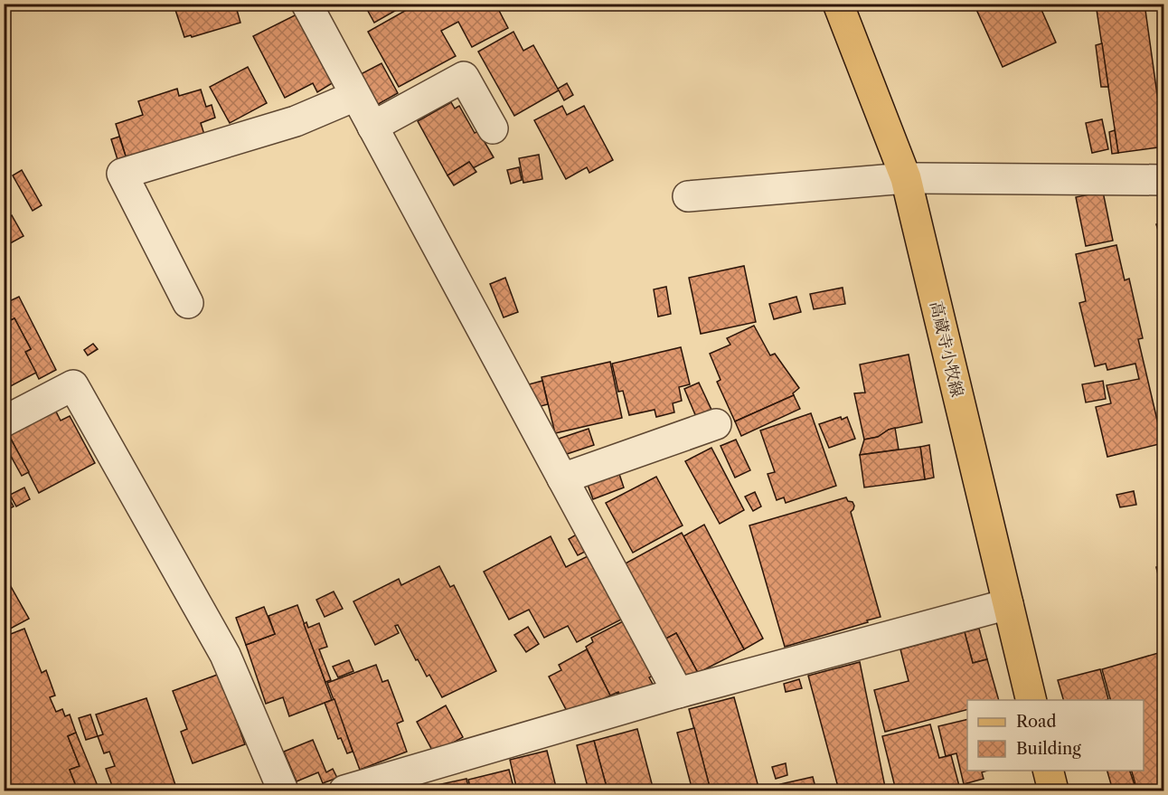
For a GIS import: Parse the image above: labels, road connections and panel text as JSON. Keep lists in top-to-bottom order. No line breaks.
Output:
{"streets":{"main road":["高蔵寺小牧線"]},"legend":["Road","Building"]}
